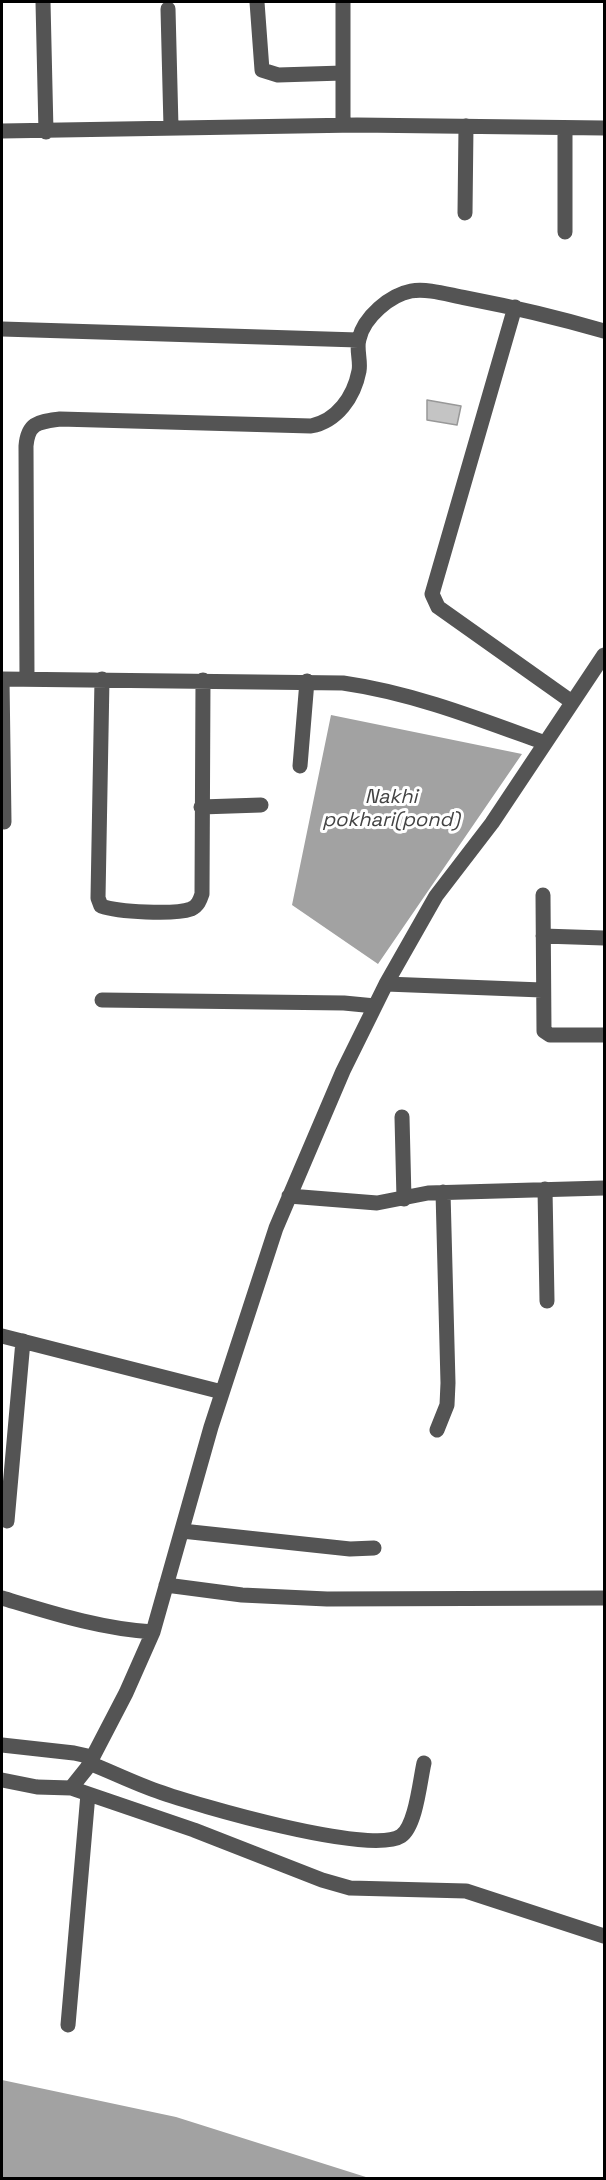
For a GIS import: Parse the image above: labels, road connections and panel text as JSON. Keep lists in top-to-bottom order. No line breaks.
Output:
{"water":["Nakhi pokhari(pond)"]}
